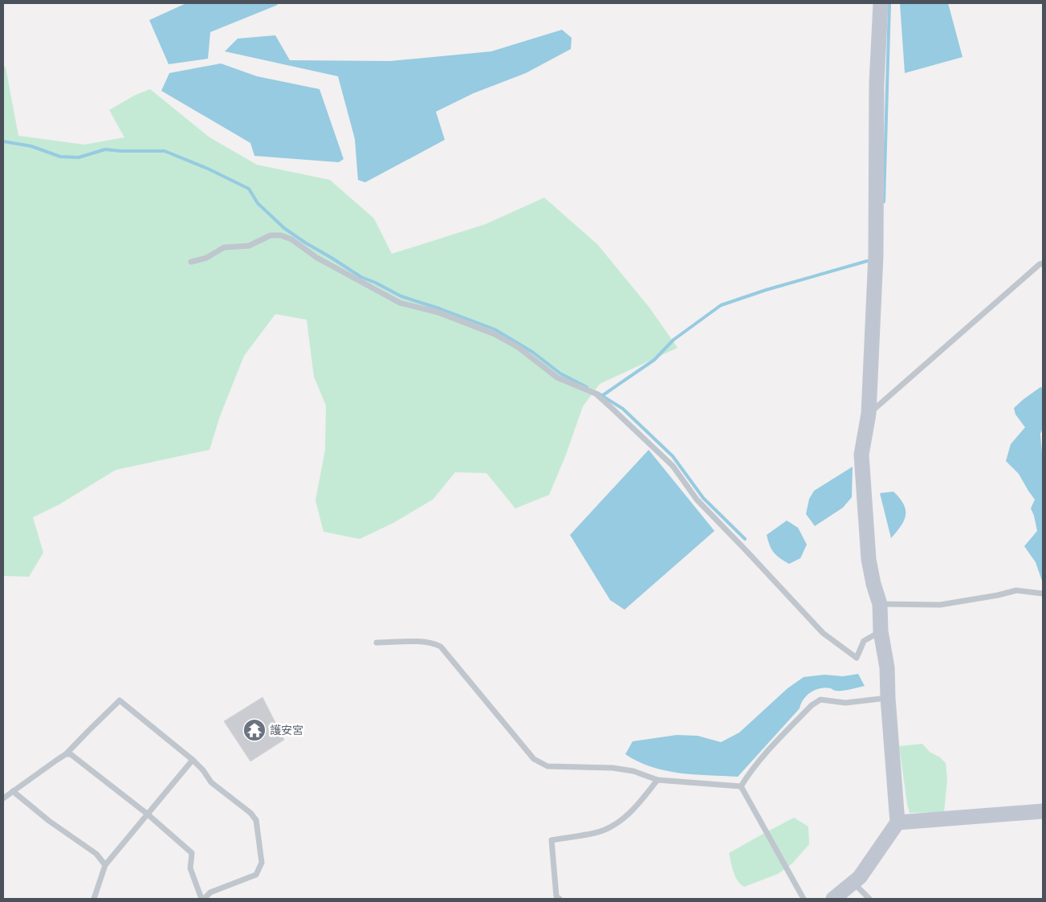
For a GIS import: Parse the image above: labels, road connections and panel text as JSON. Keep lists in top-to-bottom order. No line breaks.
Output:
{"places":{"temple":["護安宮"]}}
